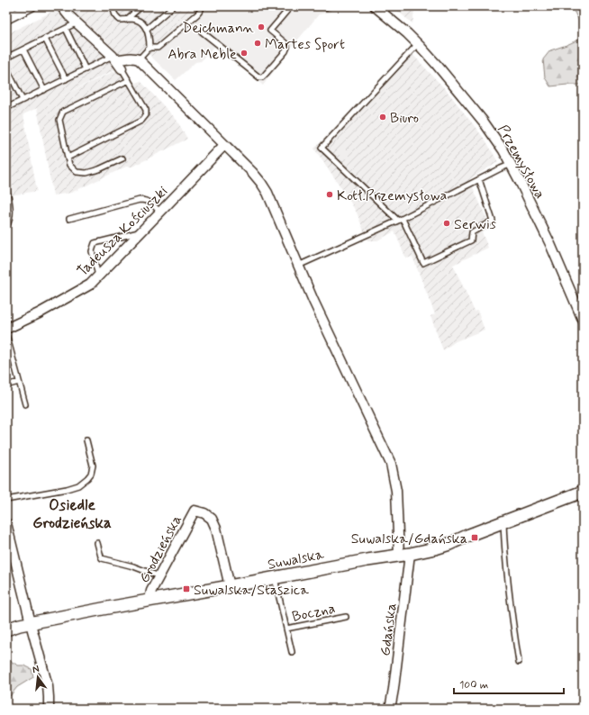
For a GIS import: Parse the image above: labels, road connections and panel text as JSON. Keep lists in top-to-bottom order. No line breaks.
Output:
{"streets":{"street":["Przemysłowa","Tadeusza Kościuszki","Grodzieńska","Suwalska","Gdańska"],"lane":["Boczna"]},"crossings":[["Tadeusza Kościuszki","Gdańska"],["Grodzieńska","Suwalska"],["Suwalska","Boczna"],["Suwalska","Gdańska"]],"districts":["Osiedle Grodzieńska"],"places":{"other":["Deichmann","Martes Sport","Abra Meble","Biuro","Kotł.Przemysłowa","Serwis"],"transit":["Suwalska/Gdańska","Suwalska/Staszica"]},"scale_bar":"100 m","north":"top"}
